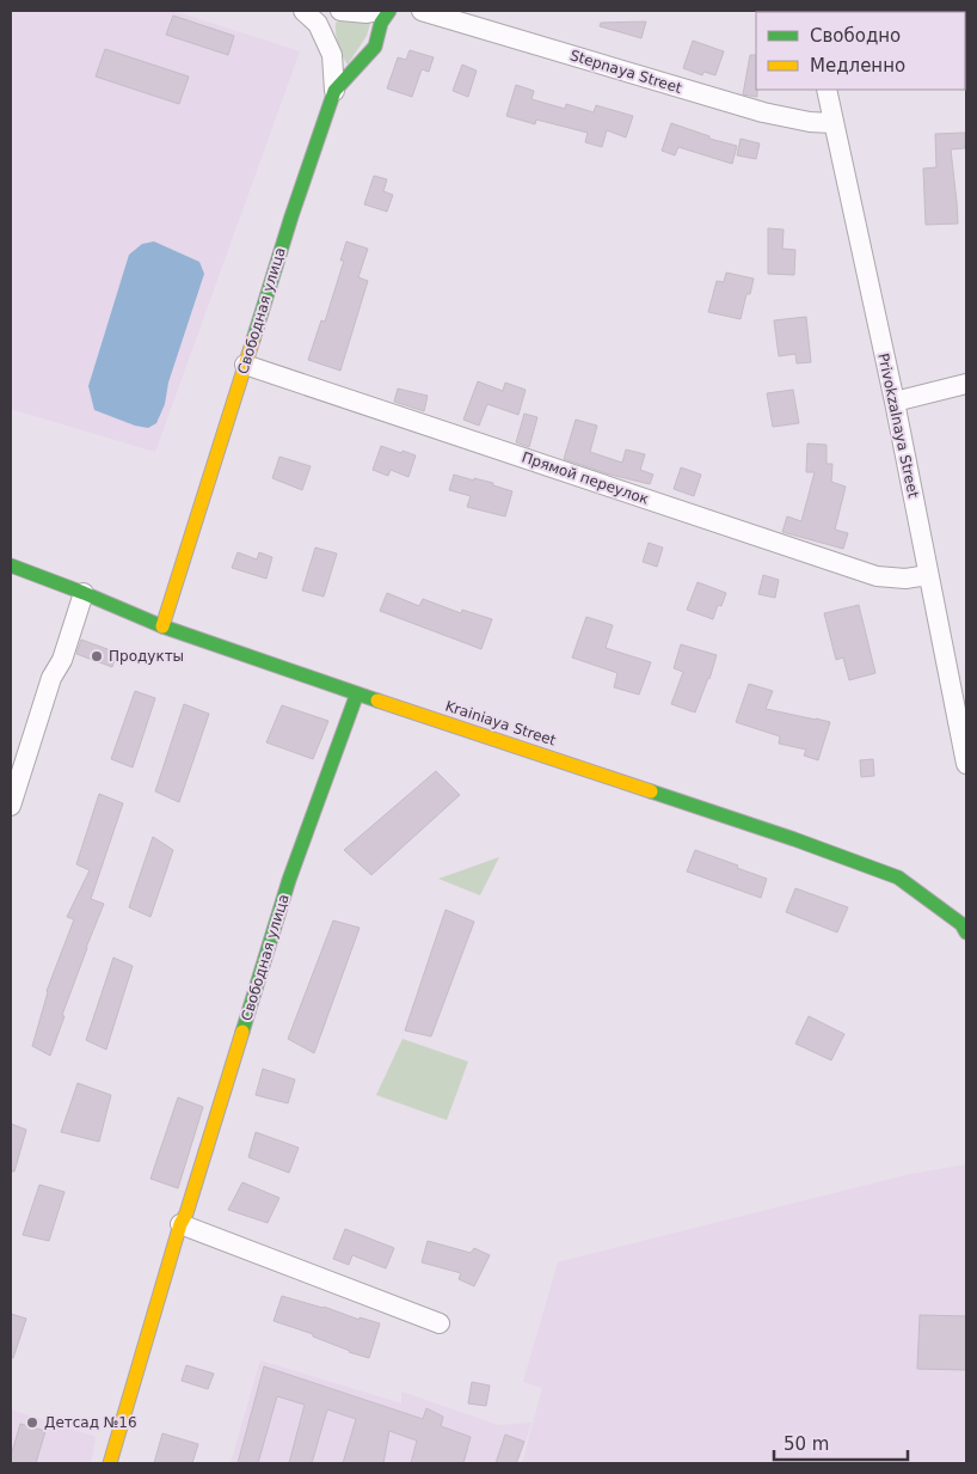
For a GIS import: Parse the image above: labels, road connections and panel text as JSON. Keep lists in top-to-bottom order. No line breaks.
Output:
{"streets":{"street":["Stepnaya Street","Свободная улица","Privokzalnaya Street","Прямой переулок","Krainiaya Street"]},"crossings":[["Stepnaya Street","Privokzalnaya Street"],["Свободная улица","Прямой переулок"],["Свободная улица","Krainiaya Street"],["Privokzalnaya Street","Прямой переулок"]],"places":["Продукты","Детсад №16"],"legend":["Свободно","Медленно"],"scale_bar":"50 m"}
